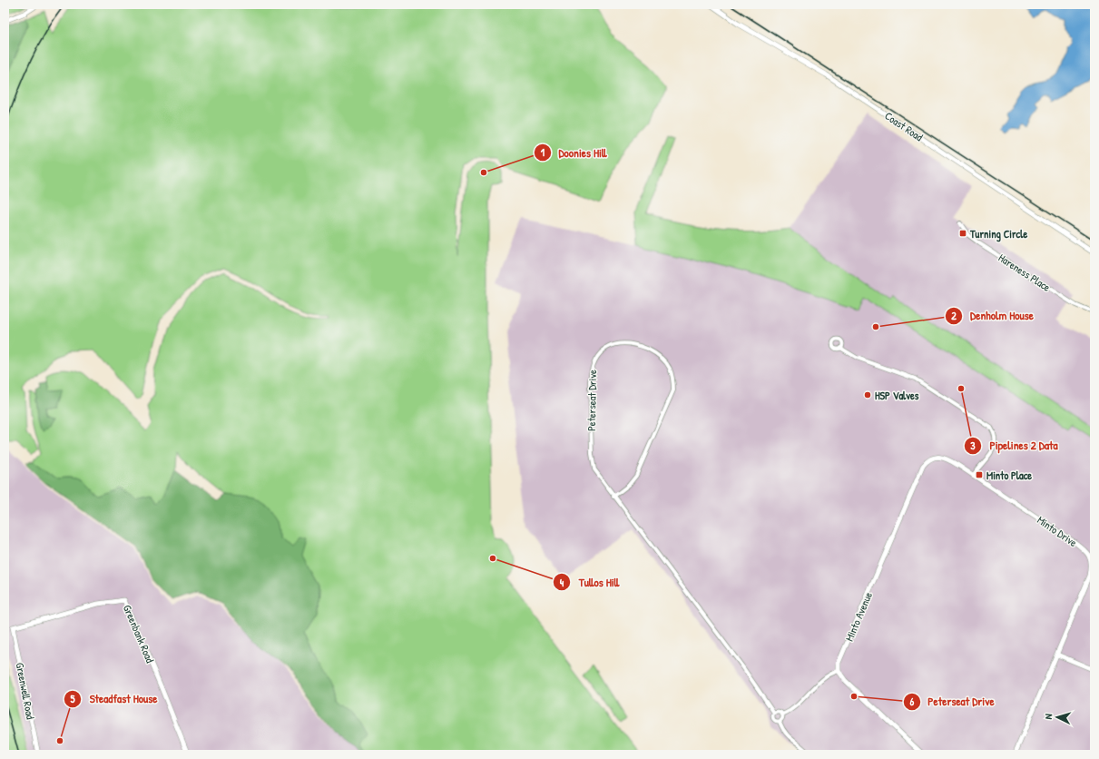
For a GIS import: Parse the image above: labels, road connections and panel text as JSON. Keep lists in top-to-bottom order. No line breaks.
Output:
{"streets":{"street":["Coast Road","Hareness Place","Peterseat Drive","Minto Drive","Minto Avenue","Greenbank Road","Greenwell Road"]},"crossings":[["Minto Drive","Minto Avenue"],["Greenbank Road","Greenwell Road"]],"places":{"other":["Doonies Hill","Denholm House","Pipelines 2 Data","HSP Valves","Tullos Hill","Peterseat Drive","Steadfast House"],"transit":["Turning Circle","Minto Place"]},"north":"left"}
